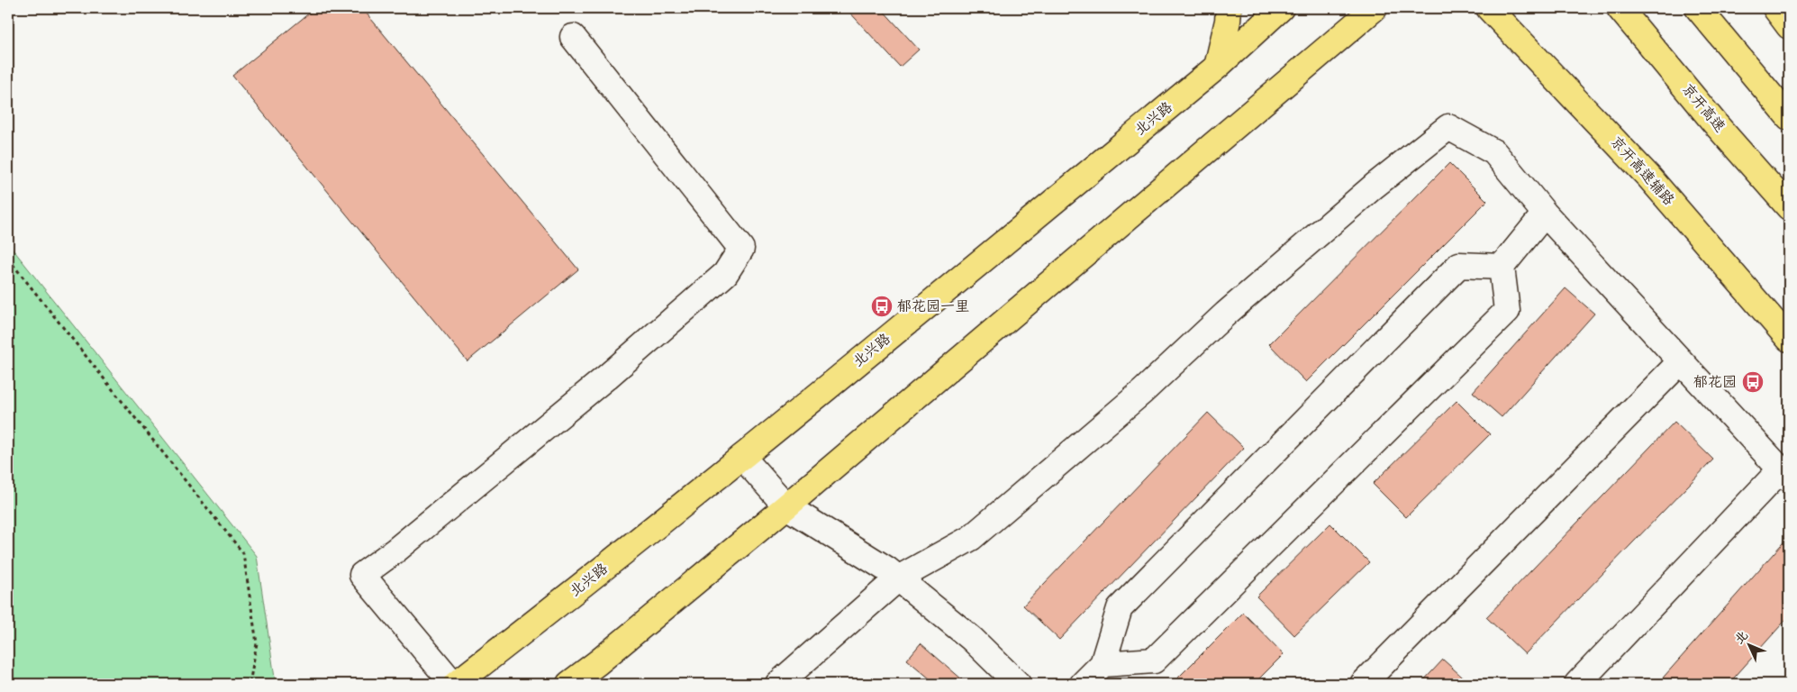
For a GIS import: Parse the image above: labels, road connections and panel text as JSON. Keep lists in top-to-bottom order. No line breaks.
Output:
{"streets":{"main road":["京开高速","北兴路","京开高速辅路"]},"places":{"bus stop":["郁花园一里","郁花园"]},"north":"top left"}
